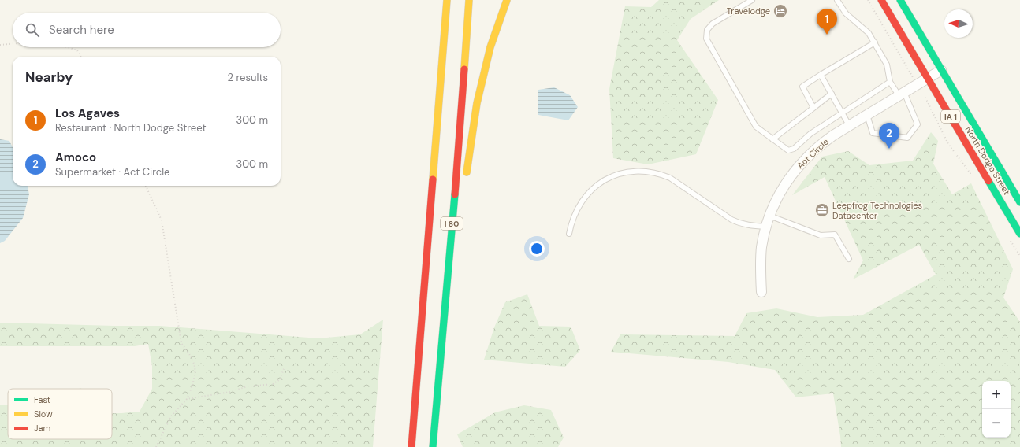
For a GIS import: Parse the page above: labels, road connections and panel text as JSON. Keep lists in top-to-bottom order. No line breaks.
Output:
{"streets":{"main road":["IA 1","North Dodge Street","I 80"],"street":["Act Circle"]},"crossings":[["Act Circle","North Dodge Street"]],"places":{"hotel":["Travelodge"],"office":["Leepfrog Technologies Datacenter"]},"legend":["Fast","Slow","Jam"],"north":"left","page":{"pins":["1","2"],"search":"Search here","heading":["Nearby","2 results"],"list":[{"mark":"1","name":"Los Agaves","note":"Restaurant · North Dodge Street","value":"300 m"},{"mark":"2","name":"Amoco","note":"Supermarket · Act Circle","value":"300 m"}],"map_buttons":["+","−"]}}
